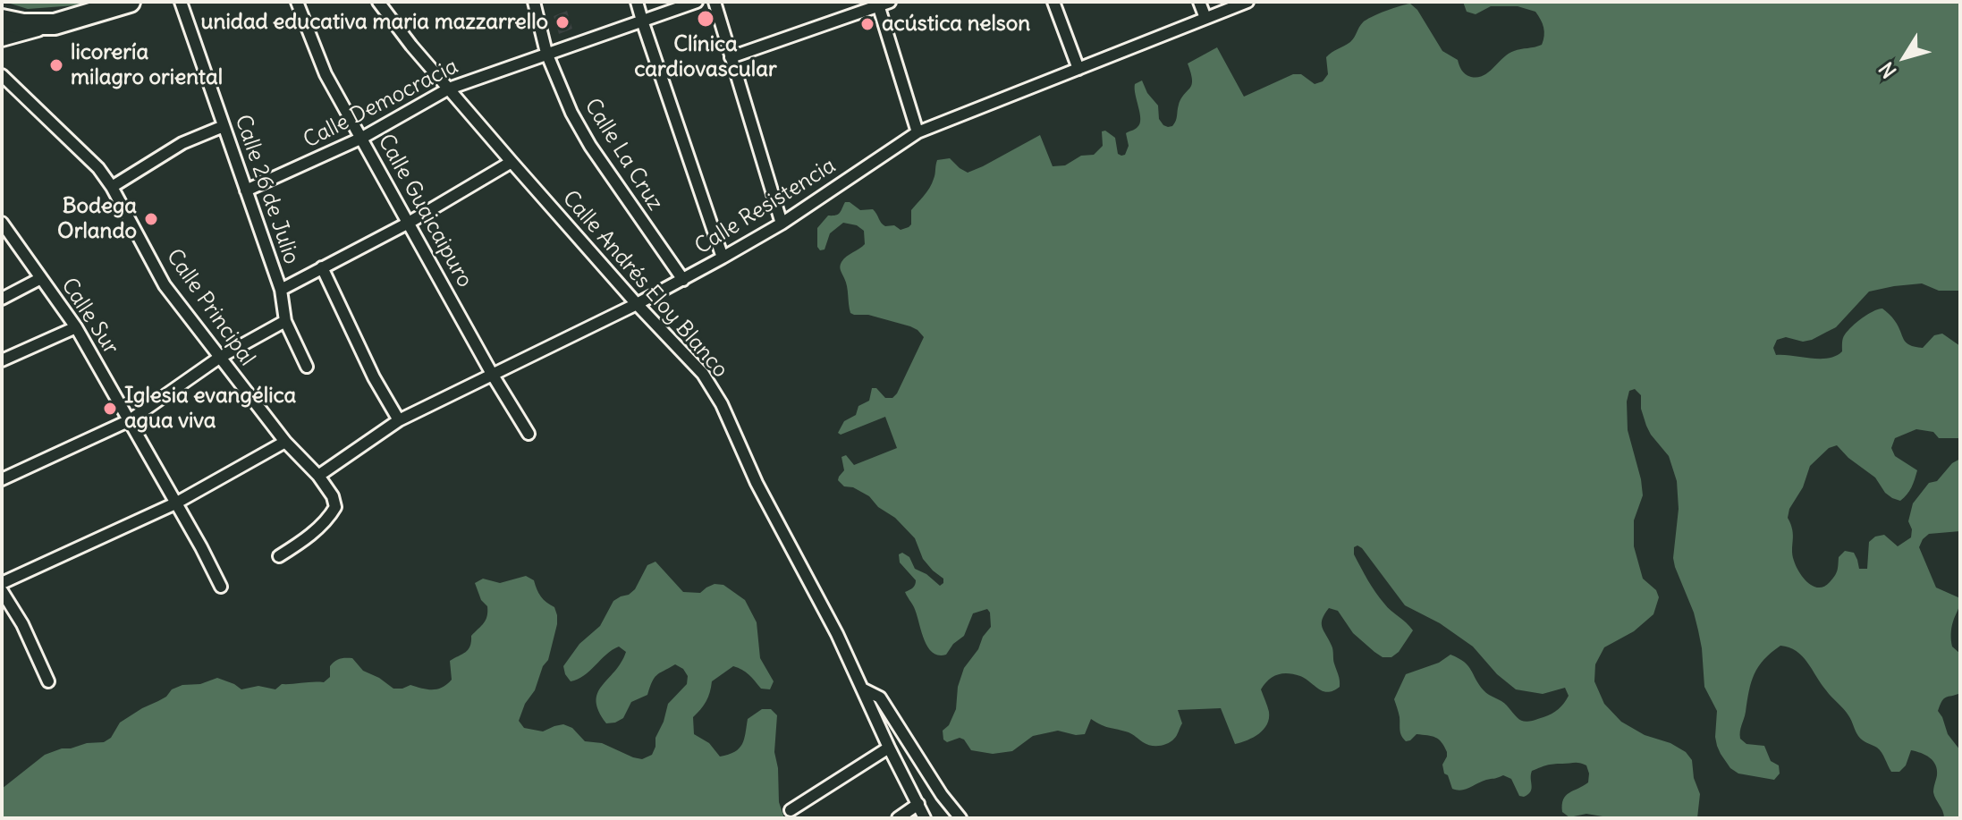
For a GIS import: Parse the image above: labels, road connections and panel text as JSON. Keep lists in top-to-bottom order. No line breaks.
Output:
{"streets":{"street":["Calle Democracia","Calle La Cruz","Calle 26 de Julio","Calle Resistencia","Calle Guaicaipuro","Calle Andrés Eloy Blanco","Calle Principal","Calle Sur"]},"crossings":[["Calle Democracia","Calle La Cruz"],["Calle Democracia","Calle 26 de Julio"],["Calle Democracia","Calle Guaicaipuro"],["Calle Democracia","Calle Andrés Eloy Blanco"],["Calle La Cruz","Calle Resistencia"],["Calle Resistencia","Calle Guaicaipuro"],["Calle Resistencia","Calle Andrés Eloy Blanco"],["Calle Resistencia","Calle Principal"]],"places":["Clínica cardiovascular","unidad educativa maria mazzarrello","acústica nelson","licorería milagro oriental","Bodega Orlando","Iglesia evangélica agua viva"],"north":"bottom left"}
